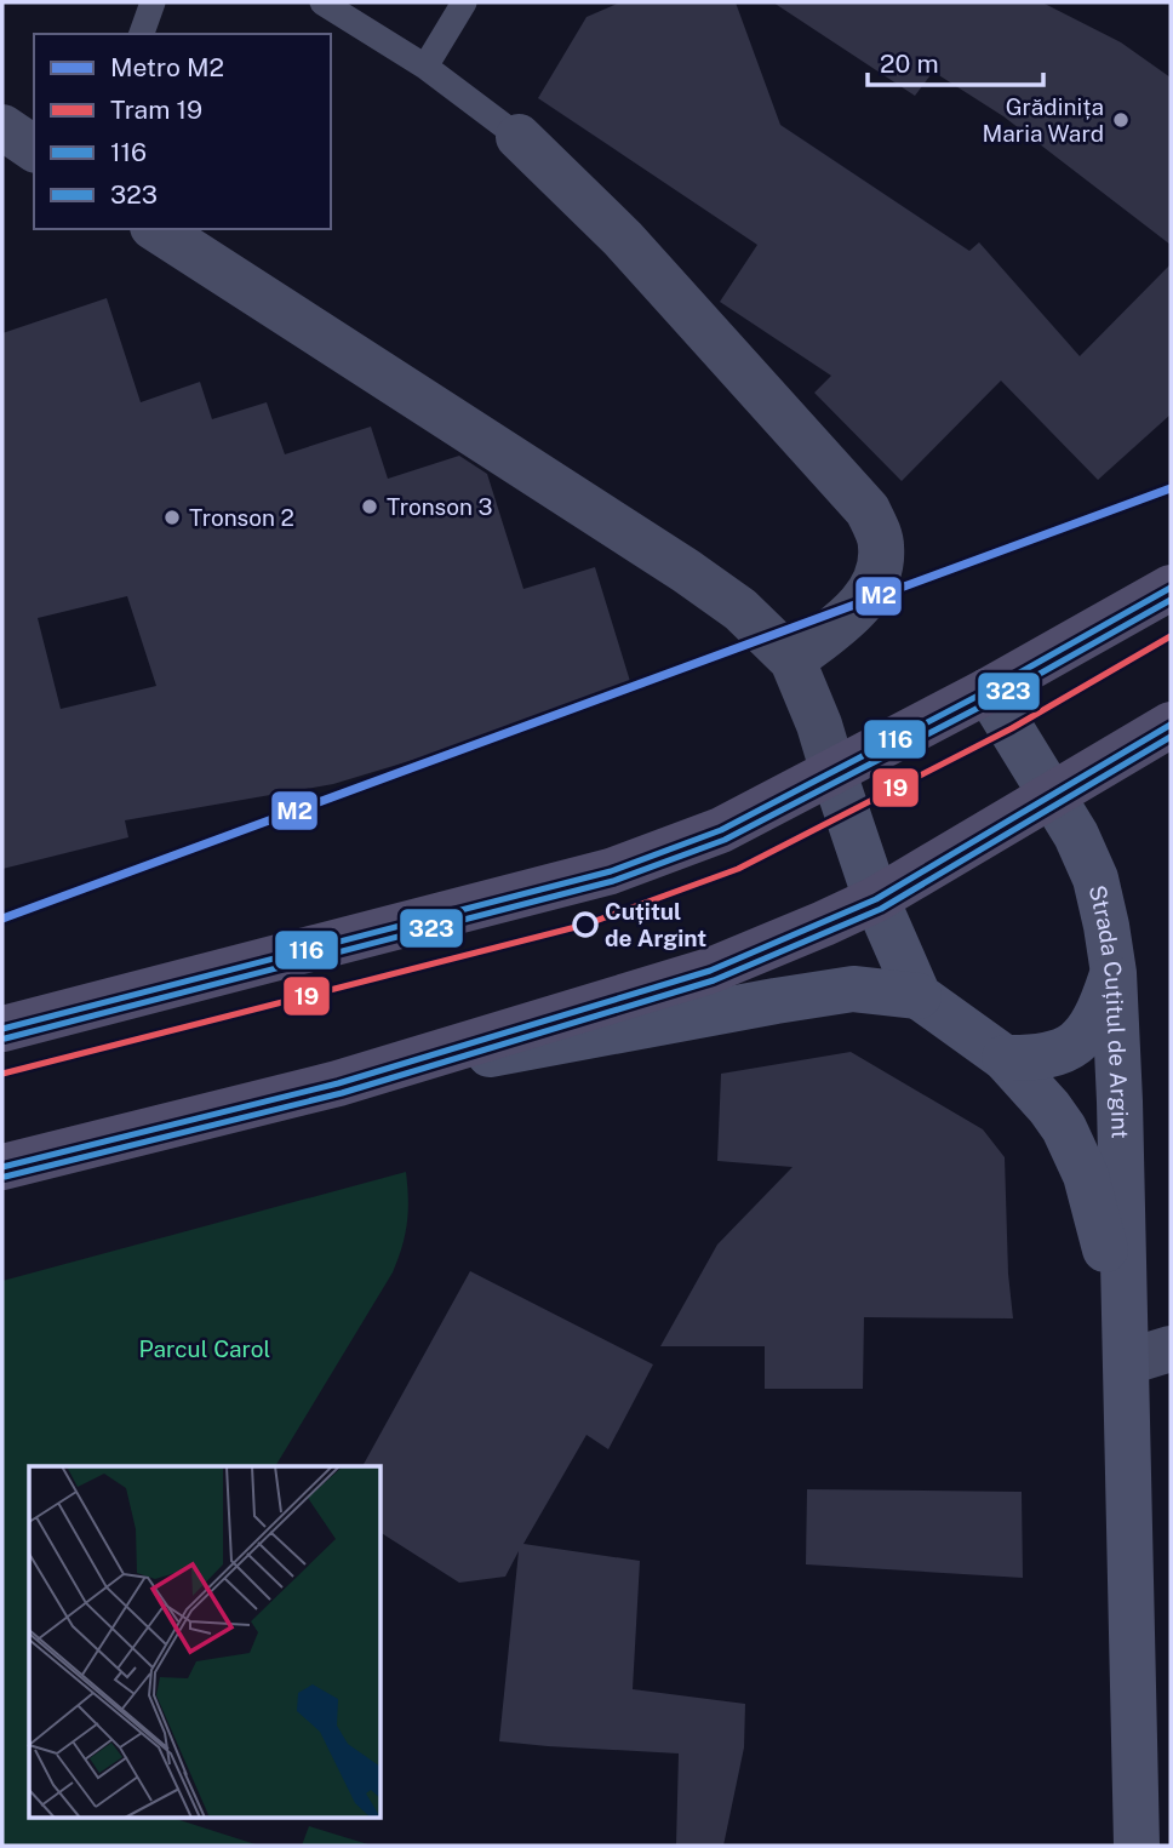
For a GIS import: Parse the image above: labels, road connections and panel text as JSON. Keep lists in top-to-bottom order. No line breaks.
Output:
{"streets":{"street":["Strada Cuțitul de Argint"]},"parks":["Parcul Carol"],"places":["Grădinița Maria Ward","Tronson 3","Tronson 2","Cuțitul de Argint"],"lines":["metro line M2","transit line 116","transit line 323","tram line 19"],"legend":["Metro M2","Tram 19","116","323"],"scale_bar":"20 m"}
